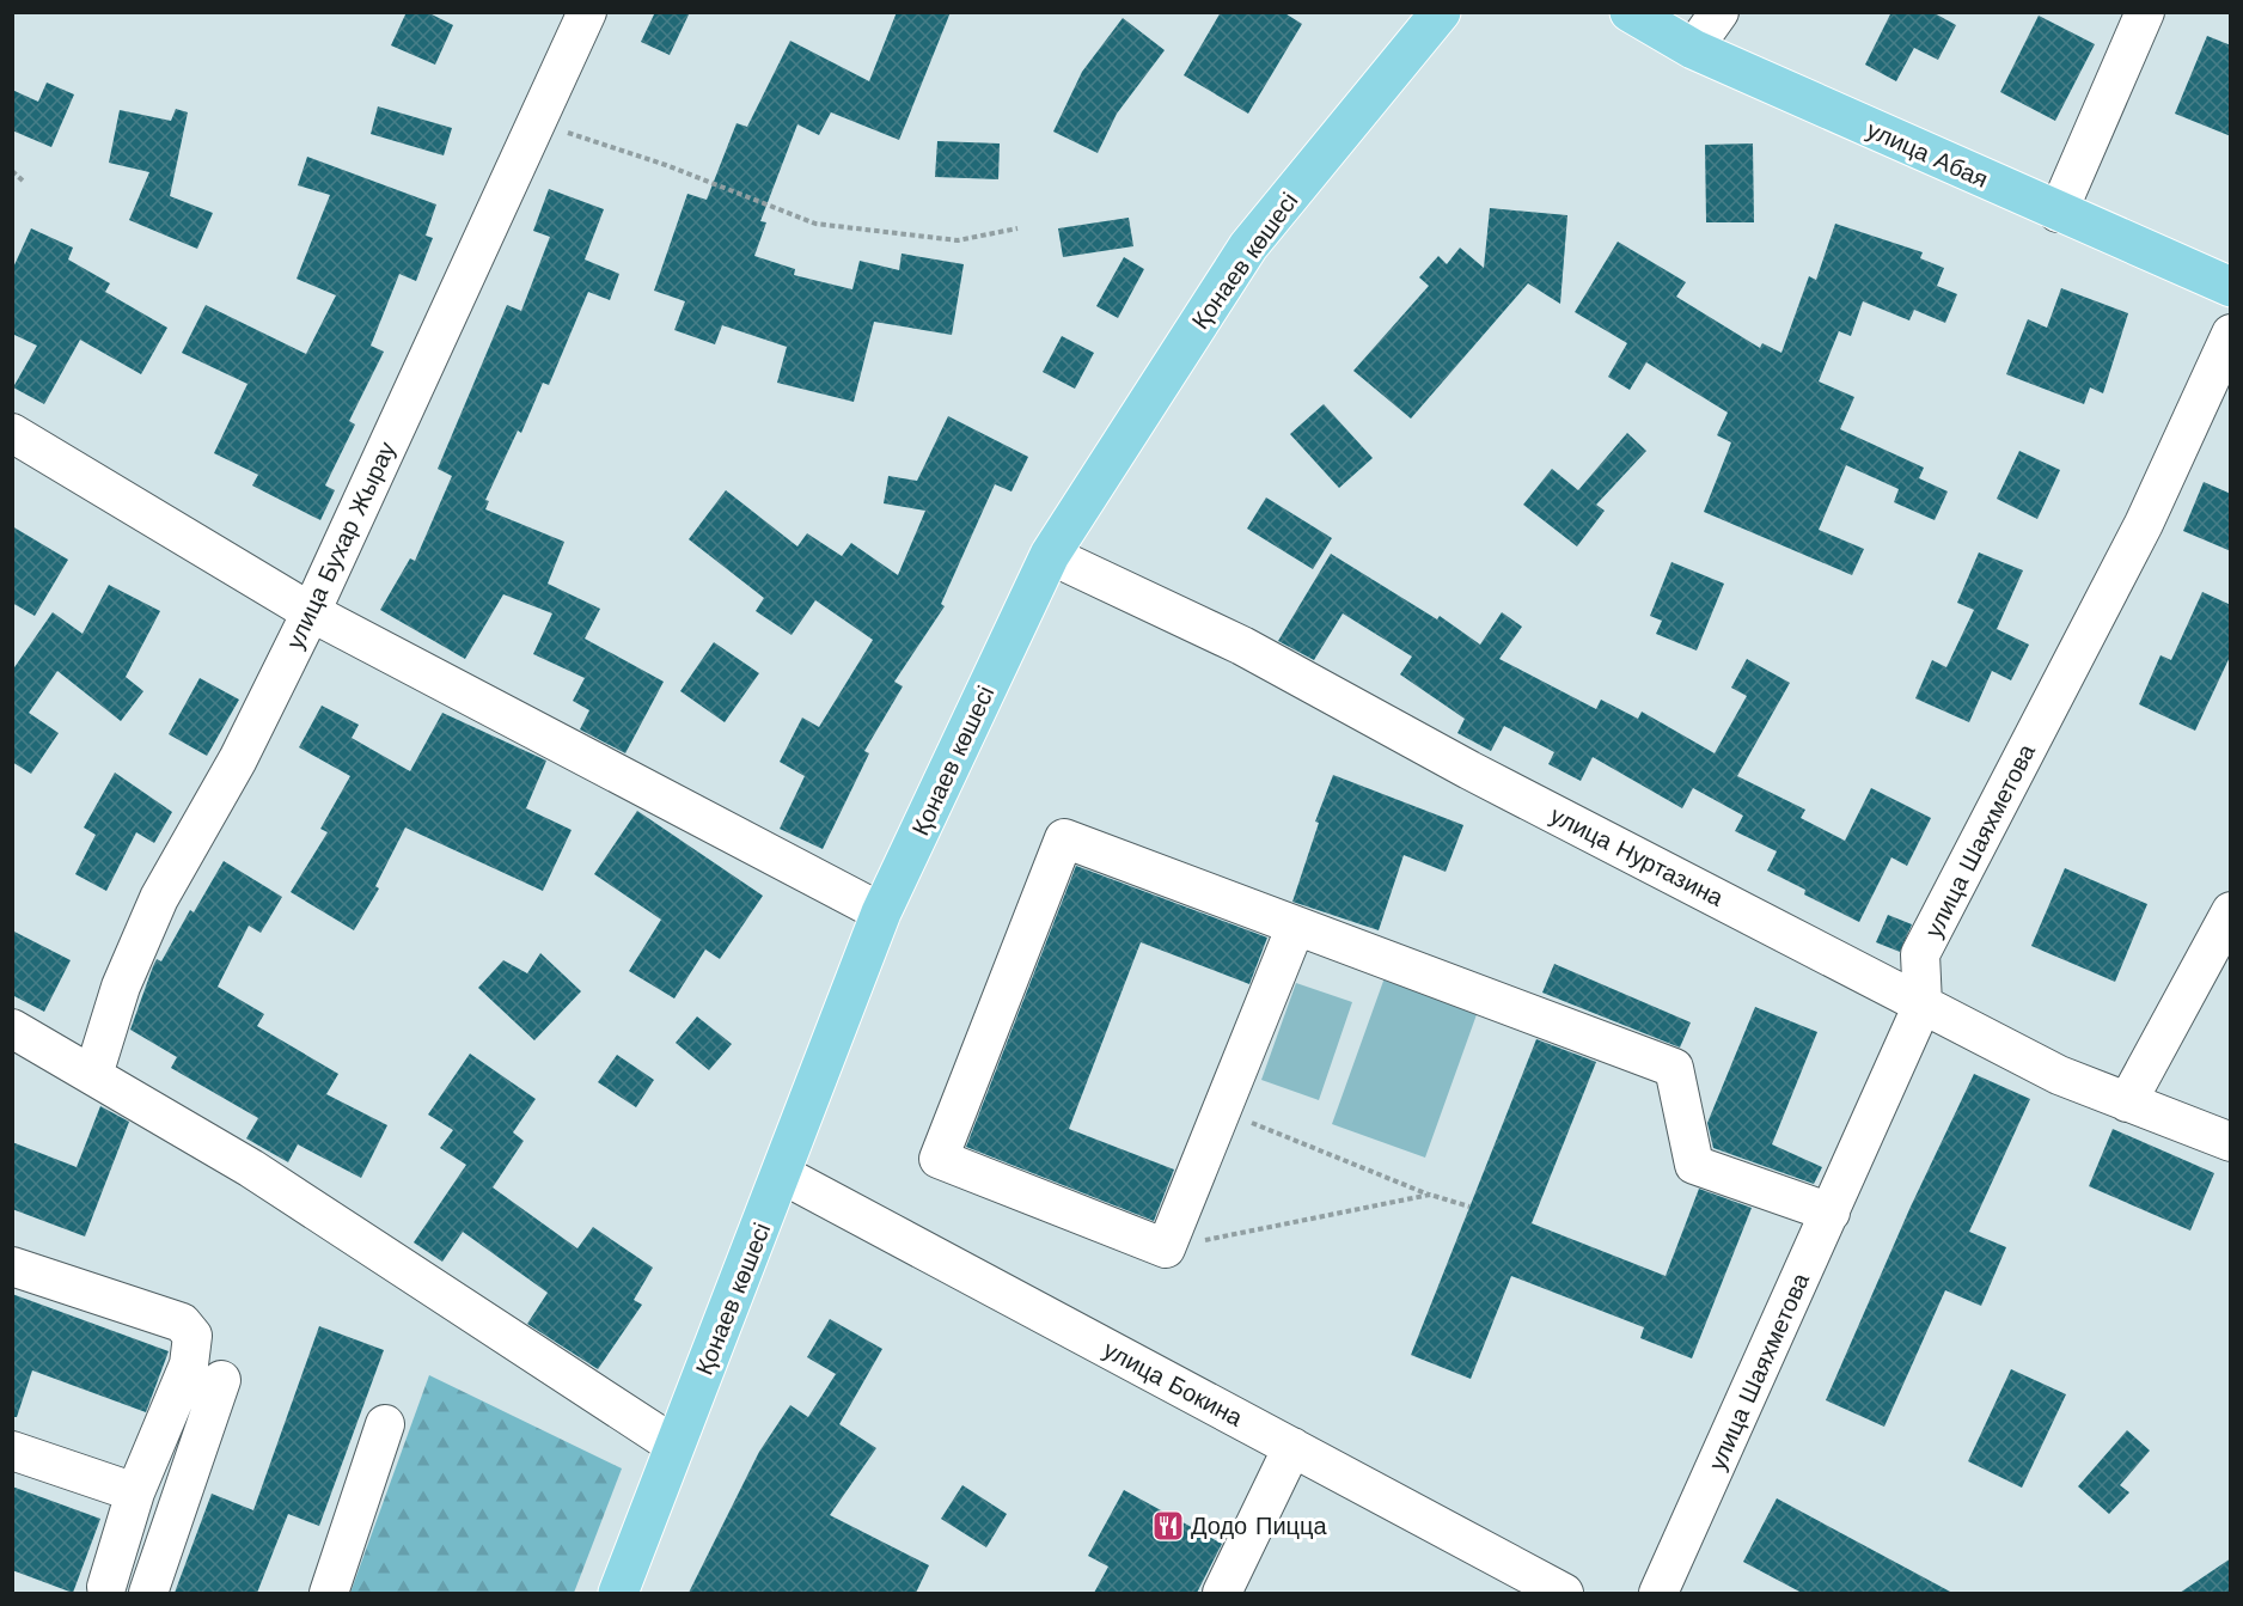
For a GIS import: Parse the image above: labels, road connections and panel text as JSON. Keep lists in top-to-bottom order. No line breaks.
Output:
{"streets":{"main road":["улица Абая","Қонаев көшесі"],"street":["улица Бухар Жырау","улица Шаяхметова","улица Нуртазина","улица Бокина"]},"crossings":[["Қонаев көшесі","улица Нуртазина"],["Қонаев көшесі","улица Бокина"],["улица Шаяхметова","улица Нуртазина"]],"places":{"restaurant":["Додо Пицца"]}}
